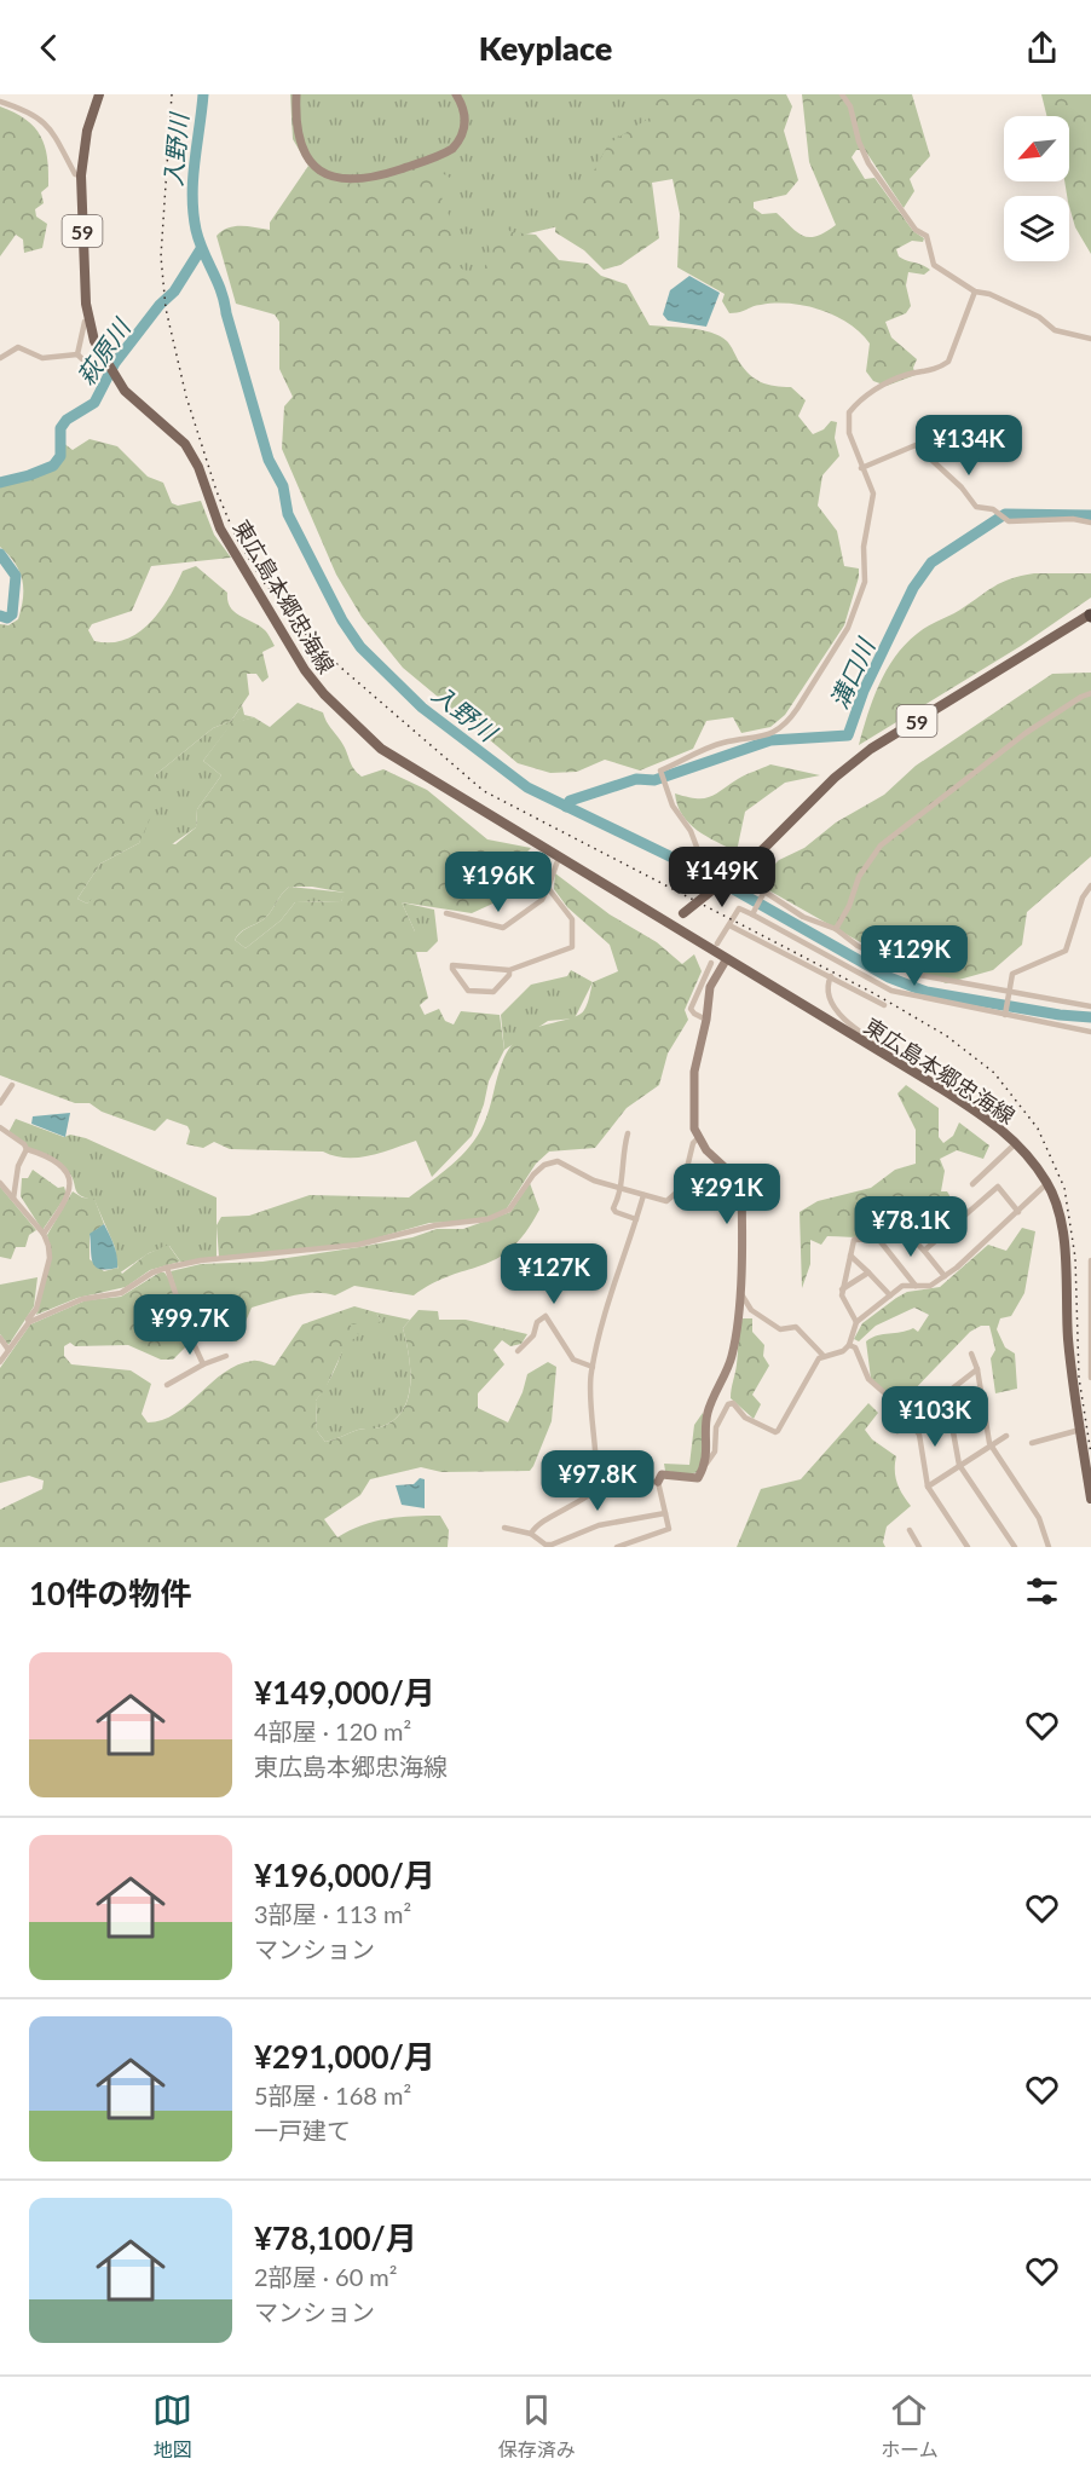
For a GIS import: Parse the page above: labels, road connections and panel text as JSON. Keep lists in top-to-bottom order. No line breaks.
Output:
{"streets":{"main road":["59","東広島本郷忠海線"]},"crossings":[["59","東広島本郷忠海線"]],"water":["入野川","萩原川","溝口川"],"north":"bottom left","page":{"header":"Keyplace","price":["¥134K","¥149K","¥196K","¥129K","¥291K","¥78.1K","¥127K","¥99.7K","¥103K","¥97.8K"],"heading":"10件の物件","list":[{"name":"¥149,000/月","note":"4部屋 · 120 m² · 東広島本郷忠海線"},{"name":"¥196,000/月","note":"3部屋 · 113 m² · マンション"},{"name":"¥291,000/月","note":"5部屋 · 168 m² · 一戸建て"},{"name":"¥78,100/月","note":"2部屋 · 60 m² · マンション"}],"tabs":["地図","保存済み","ホーム"]}}
